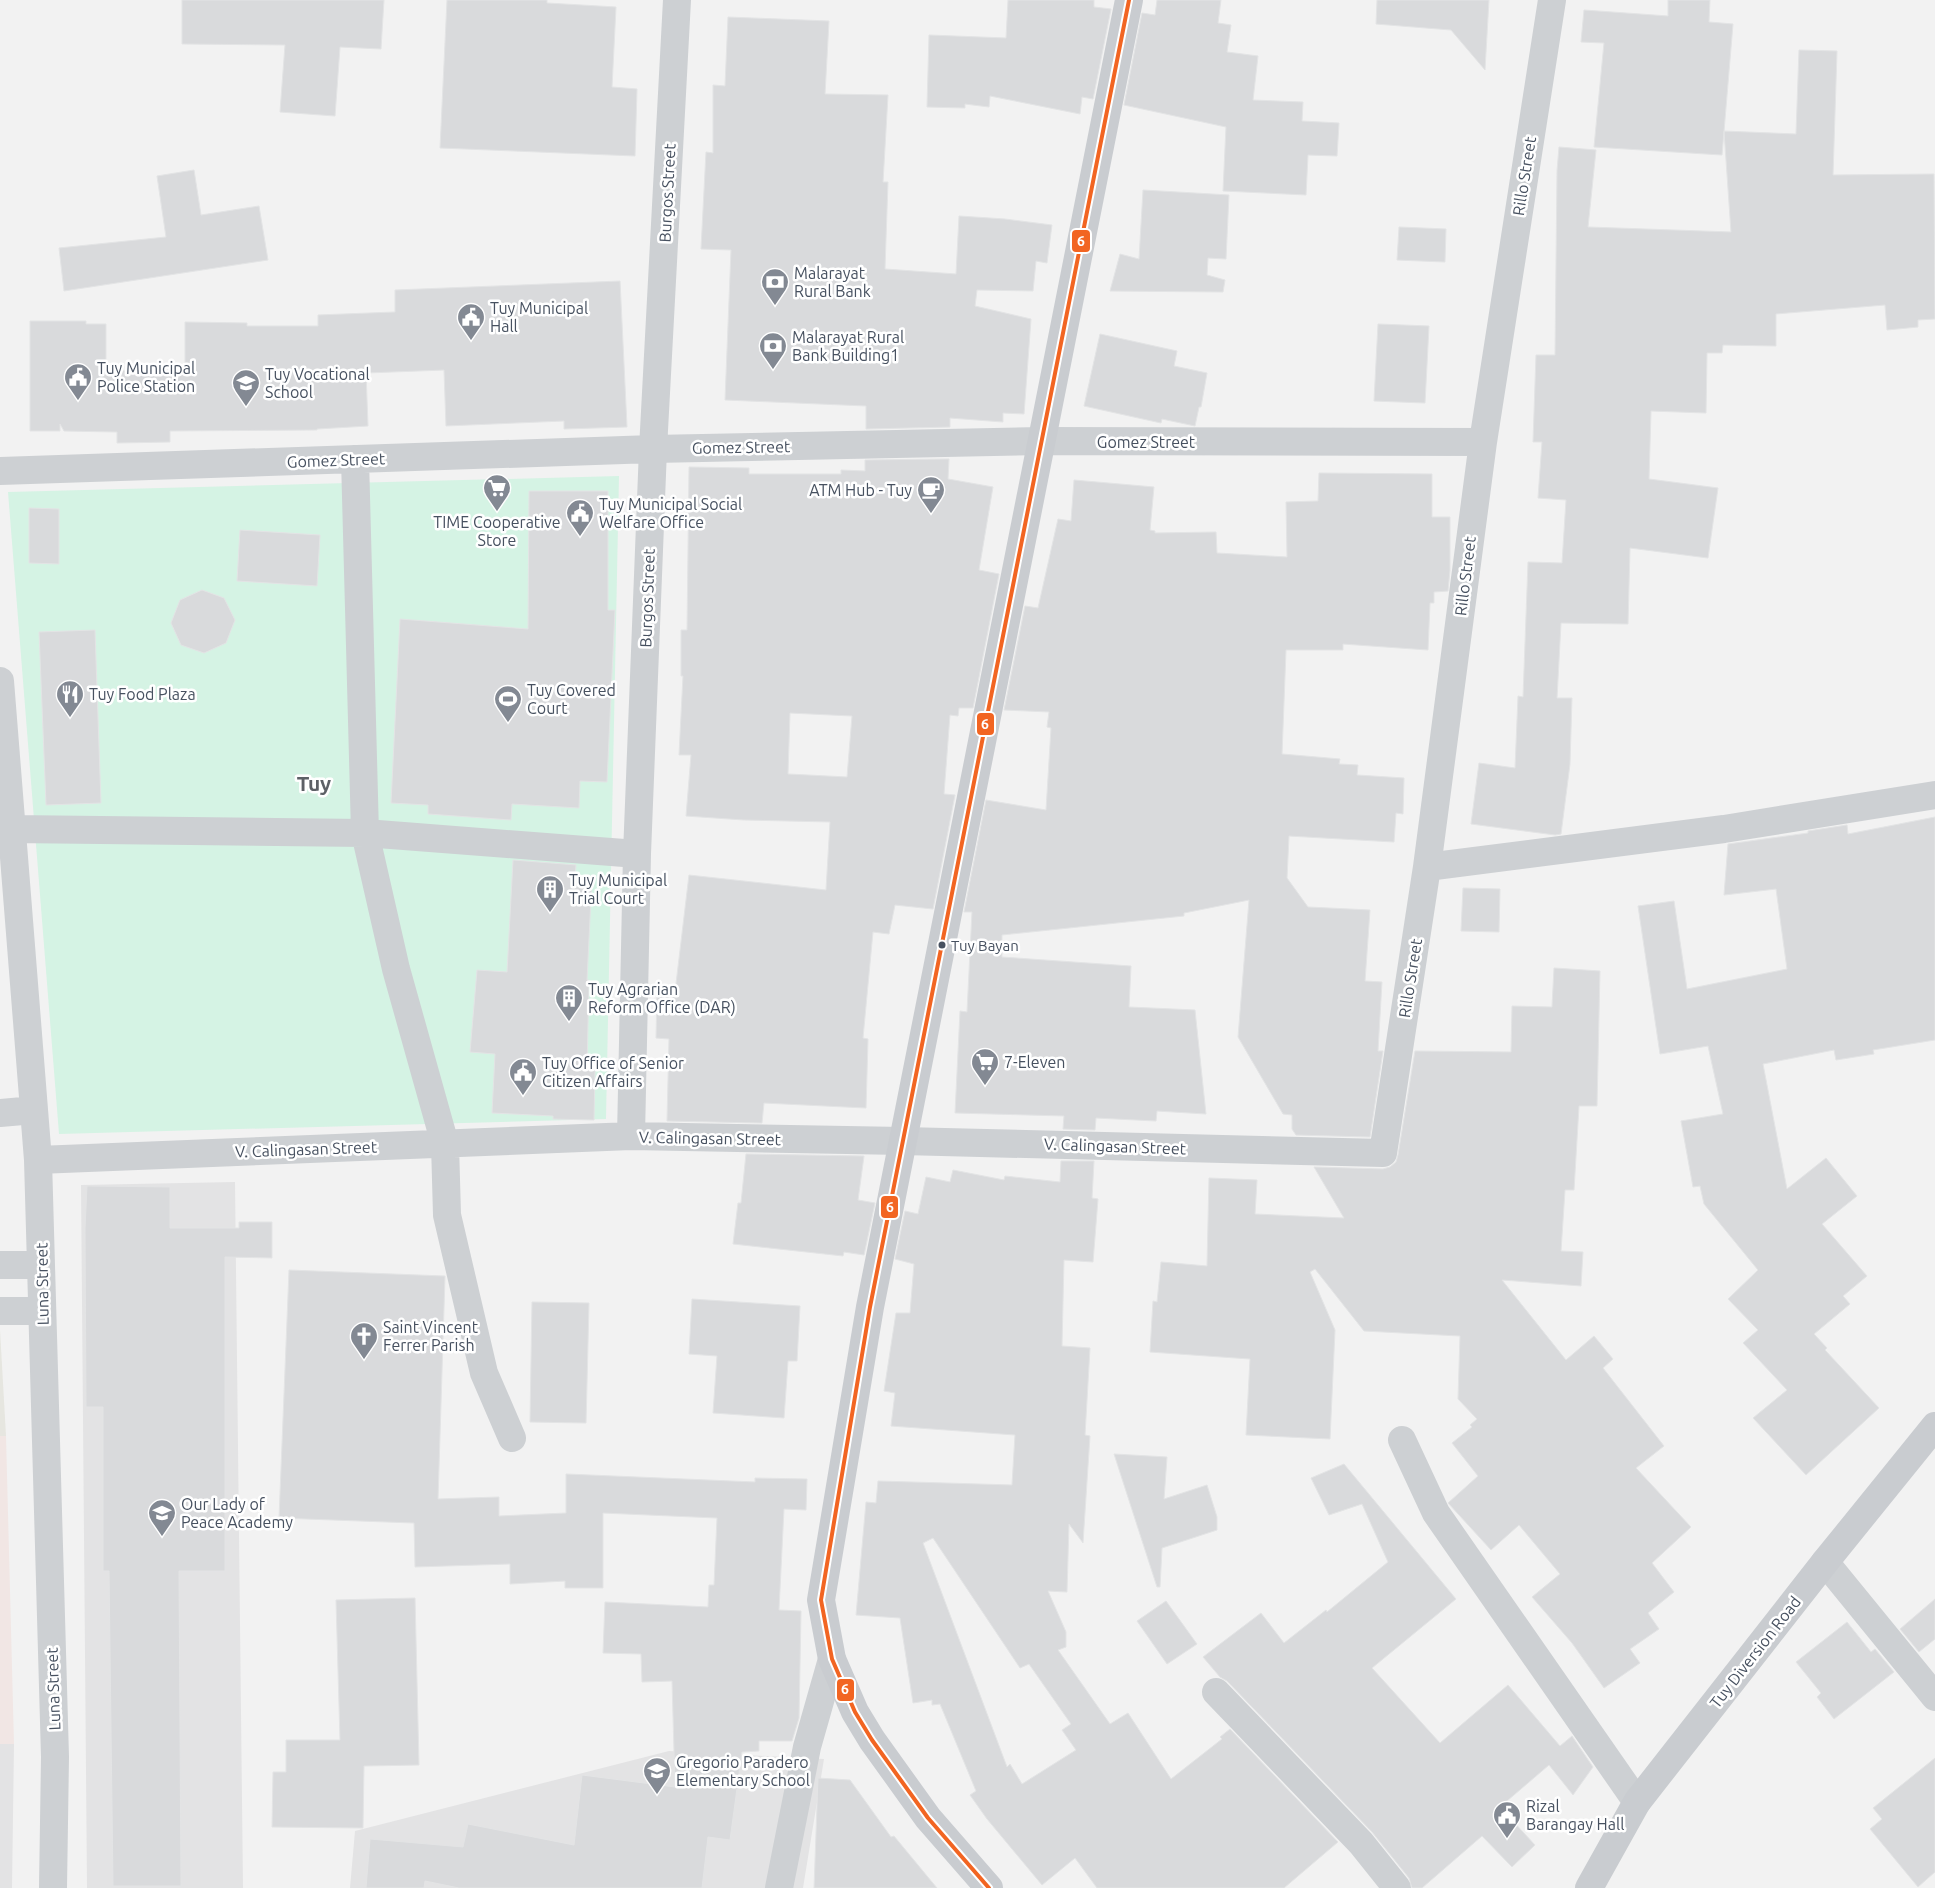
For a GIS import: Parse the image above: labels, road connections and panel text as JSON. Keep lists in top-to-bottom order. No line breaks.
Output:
{"streets":{"main road":["Tuy Diversion Road"],"street":["Rillo Street","Burgos Street","Gomez Street","V. Calingasan Street","Luna Street"]},"crossings":[["Rillo Street","Gomez Street"],["Rillo Street","V. Calingasan Street"],["Burgos Street","Gomez Street"],["Burgos Street","V. Calingasan Street"],["V. Calingasan Street","Luna Street"]],"districts":["Tuy"],"places":{"bank":["Malarayat Rural Bank","Malarayat Rural Bank Building1"],"public building":["Tuy Municipal Hall","Tuy Municipal Police Station","Tuy Municipal Social Welfare Office","Tuy Office of Senior Citizen Affairs","Rizal Barangay Hall"],"school or university":["Tuy Vocational School","Our Lady of Peace Academy","Gregorio Paradero Elementary School"],"supermarket":["TIME Cooperative Store","7-Eleven"],"cafe":["ATM Hub - Tuy"],"restaurant":["Tuy Food Plaza"],"sports":["Tuy Covered Court"],"building":["Tuy Municipal Trial Court","Tuy Agrarian Reform Office (DAR)"],"other":["Tuy Bayan"],"church":["Saint Vincent Ferrer Parish"]},"lines":["transit line 6"]}
